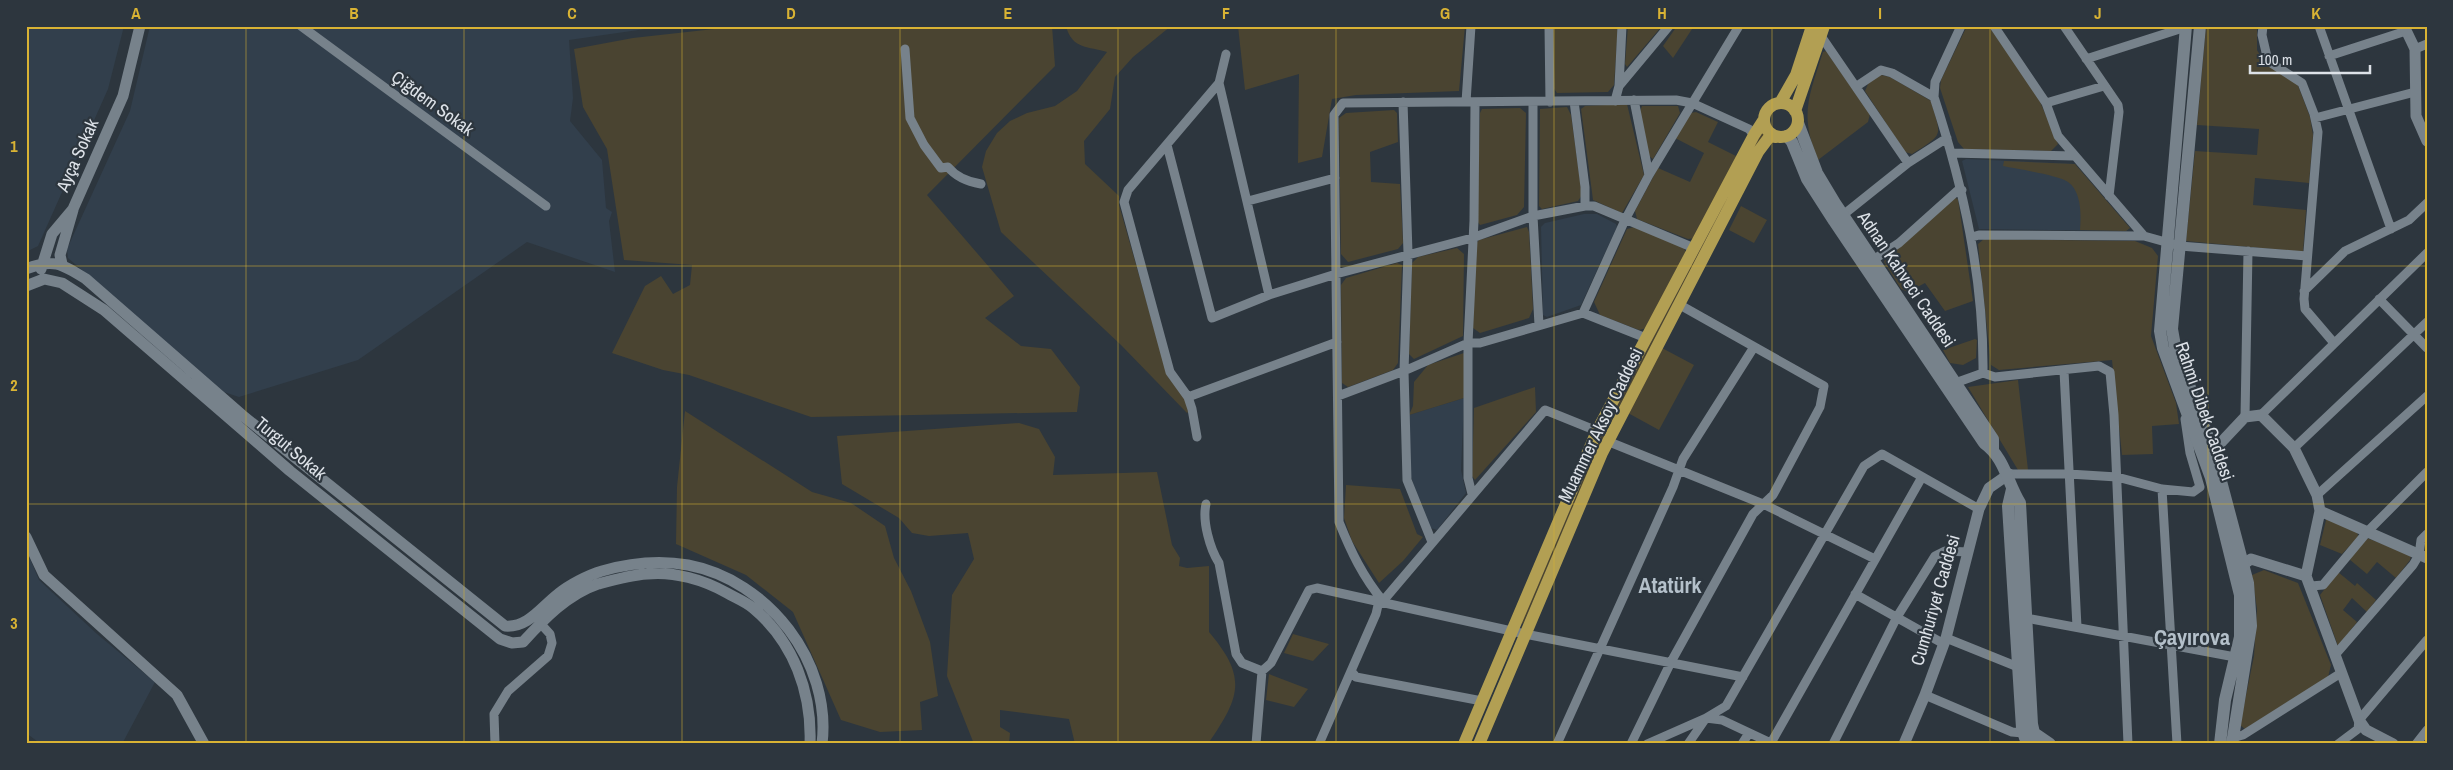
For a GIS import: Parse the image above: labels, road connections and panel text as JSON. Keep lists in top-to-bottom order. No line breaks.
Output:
{"streets":{"main road":["Adnan Kahveci Caddesi","Rahmi Dibek Caddesi","Muammer Aksoy Caddesi"],"street":["Çiğdem Sokak","Ayça Sokak","Turgut Sokak","Cumhuriyet Caddesi"]},"crossings":[["Ayça Sokak","Turgut Sokak"],["Adnan Kahveci Caddesi","Muammer Aksoy Caddesi"],["Adnan Kahveci Caddesi","Cumhuriyet Caddesi"]],"districts":["Atatürk","Çayırova"],"scale_bar":"100 m","grid":{"columns":["A","B","C","D","E","F","G","H","I","J","K"],"rows":["1","2","3"]}}
